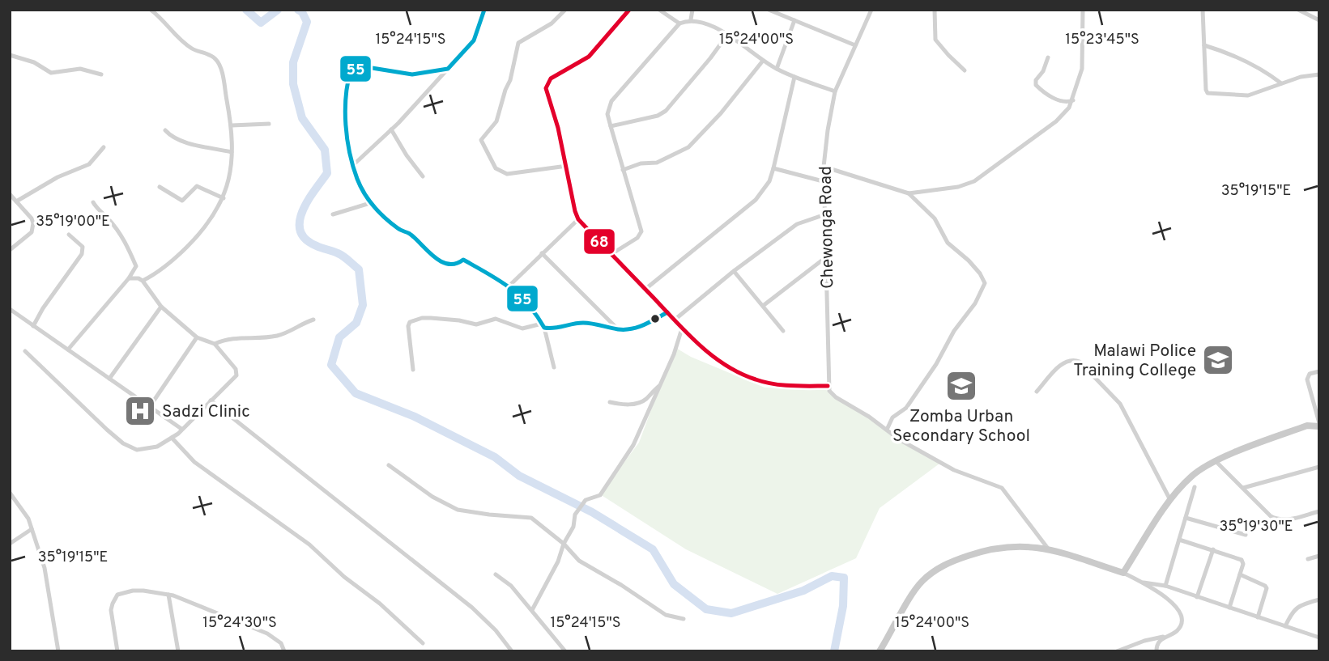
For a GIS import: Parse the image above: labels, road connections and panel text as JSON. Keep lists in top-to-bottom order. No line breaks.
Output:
{"streets":{"street":["Chewonga Road"]},"places":{"school or university":["Malawi Police Training College","Zomba Urban Secondary School"],"hospital":["Sadzi Clinic"]},"lines":["transit line 55","transit line 68"],"coordinates":["15°24'15\"S","15°24'00\"S","15°23'45\"S","35°19'15\"E","35°19'00\"E","35°19'30\"E","15°24'30\"S"]}
